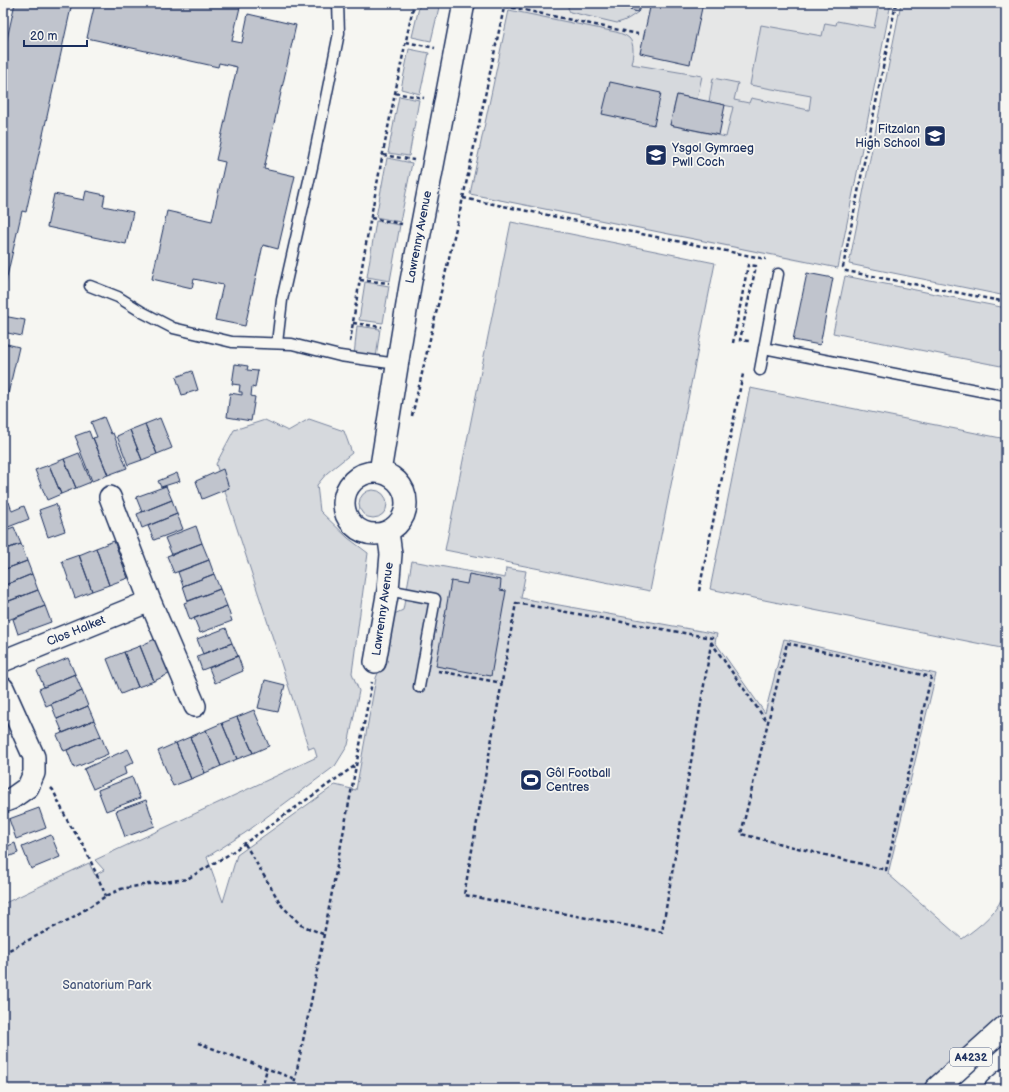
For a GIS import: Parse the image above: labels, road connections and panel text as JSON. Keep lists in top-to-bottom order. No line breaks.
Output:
{"streets":{"main road":["A4232"],"street":["Lawrenny Avenue","Clos Halket"]},"parks":["Sanatorium Park"],"places":{"school or university":["Fitzalan High School","Ysgol Gymraeg Pwll Coch"],"sports":["Gôl Football Centres"]},"scale_bar":"20 m"}
